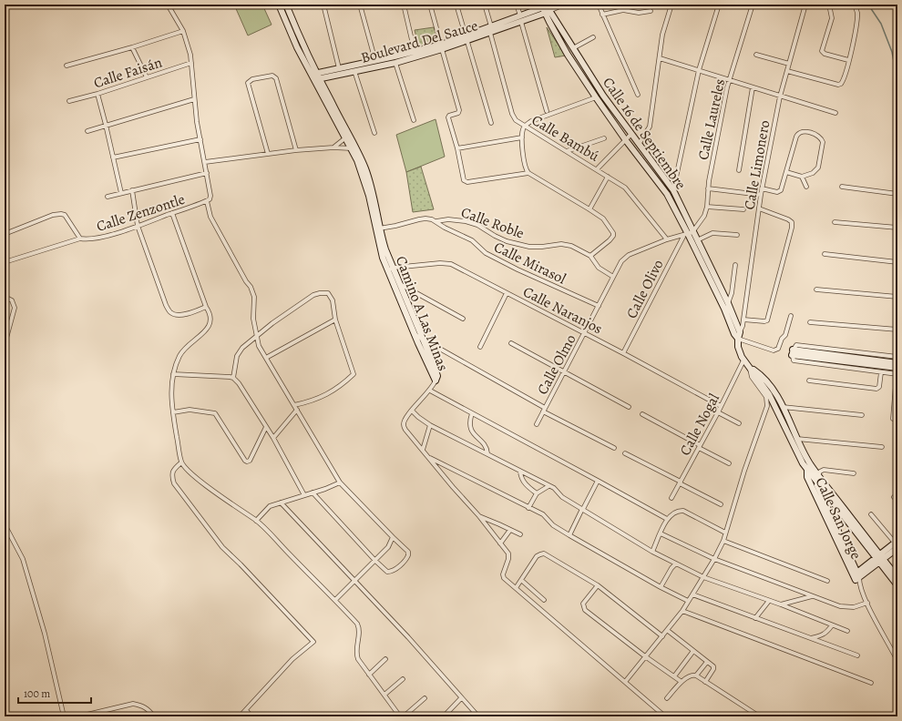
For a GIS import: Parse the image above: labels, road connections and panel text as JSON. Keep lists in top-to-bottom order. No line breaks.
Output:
{"streets":{"main road":["Boulevard Del Sauce","Calle 16 de Septiembre","Camino A Las Minas","Calle San Jorge"],"street":["Calle Faisán","Calle Laureles","Calle Bambú","Calle Limonero","Calle Zenzontle","Calle Roble","Calle Mirasol","Calle Olivo","Calle Naranjos","Calle Olmo","Calle Nogal"]},"crossings":[["Boulevard Del Sauce","Calle 16 de Septiembre"],["Boulevard Del Sauce","Calle Bambú"],["Boulevard Del Sauce","Camino A Las Minas"],["Calle Laureles","Calle 16 de Septiembre"],["Calle Laureles","Calle Olivo"],["Calle Laureles","Calle Olmo"],["Calle 16 de Septiembre","Calle Limonero"],["Calle 16 de Septiembre","Calle Olivo"],["Calle 16 de Septiembre","Calle Olmo"],["Calle 16 de Septiembre","Calle Nogal"],["Calle Bambú","Calle Olmo"],["Calle Roble","Calle Mirasol"],["Calle Roble","Camino A Las Minas"],["Calle Roble","Calle Olmo"],["Calle Mirasol","Calle Olmo"],["Calle Olivo","Calle Naranjos"],["Calle Olivo","Calle Olmo"],["Calle Naranjos","Camino A Las Minas"],["Calle Naranjos","Calle Olmo"],["Calle Naranjos","Calle Nogal"]],"scale_bar":"100 m"}
